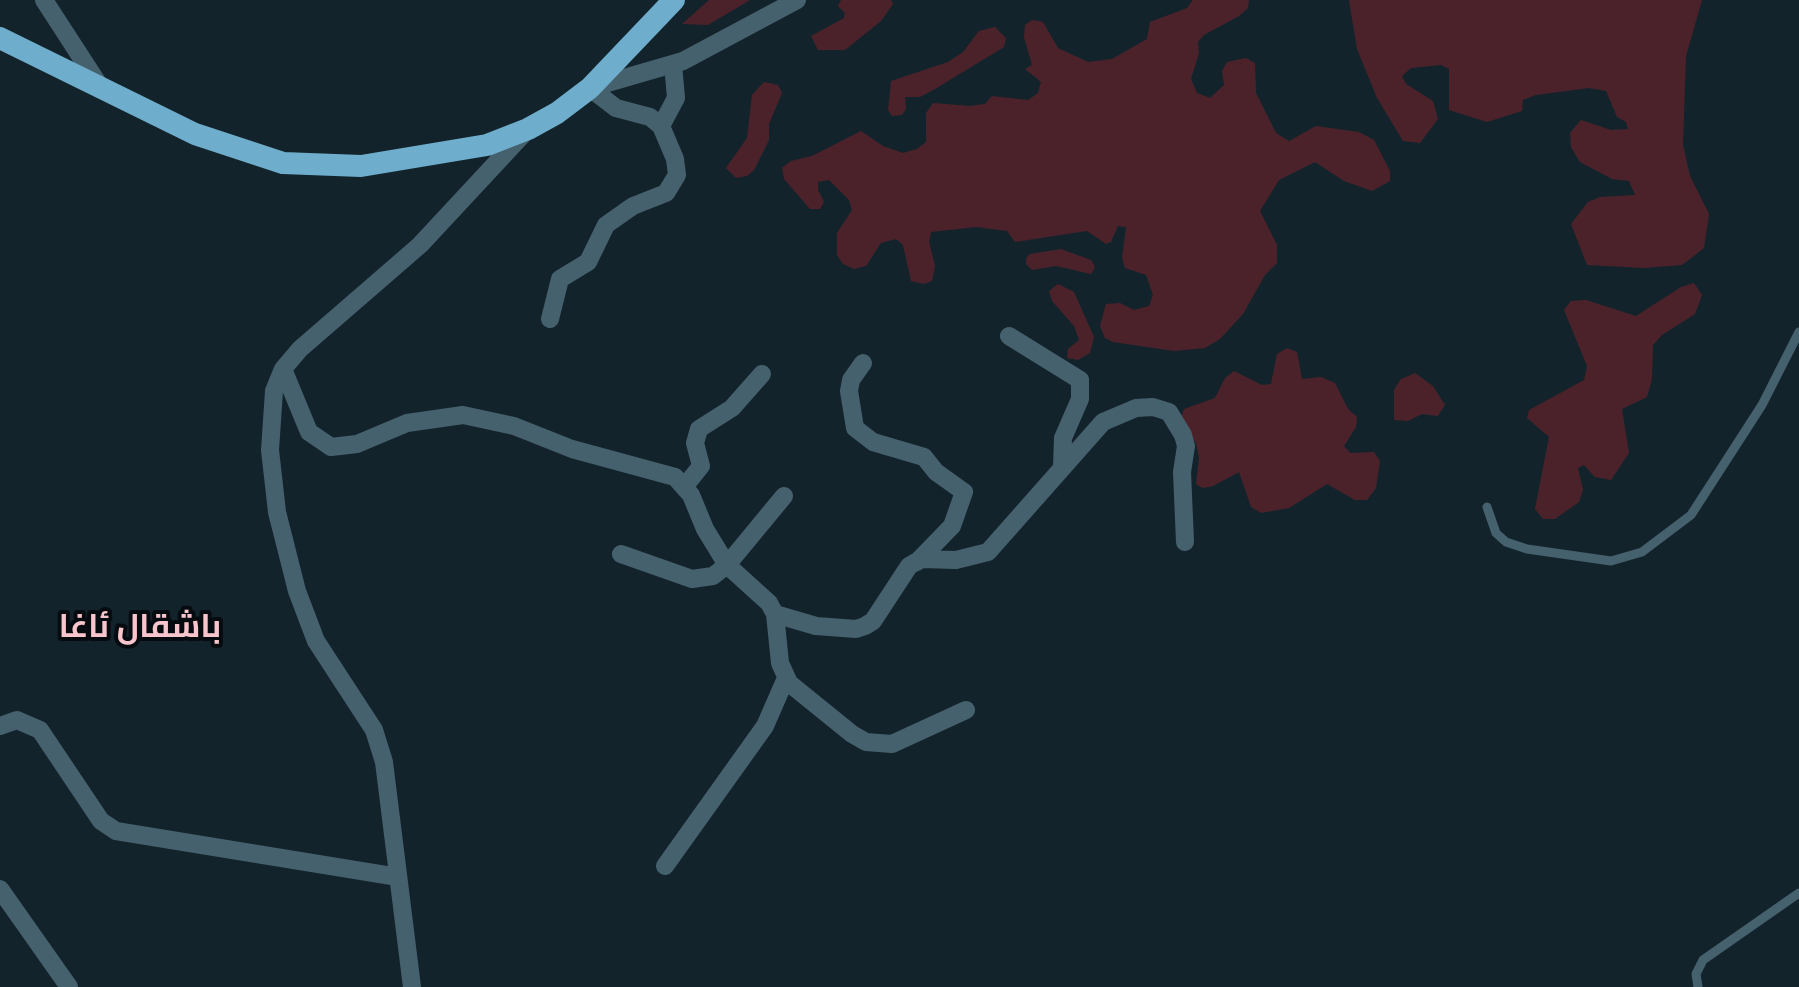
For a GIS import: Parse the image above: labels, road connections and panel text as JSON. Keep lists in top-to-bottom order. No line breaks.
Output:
{"districts":["باشقال ئاغا"]}
